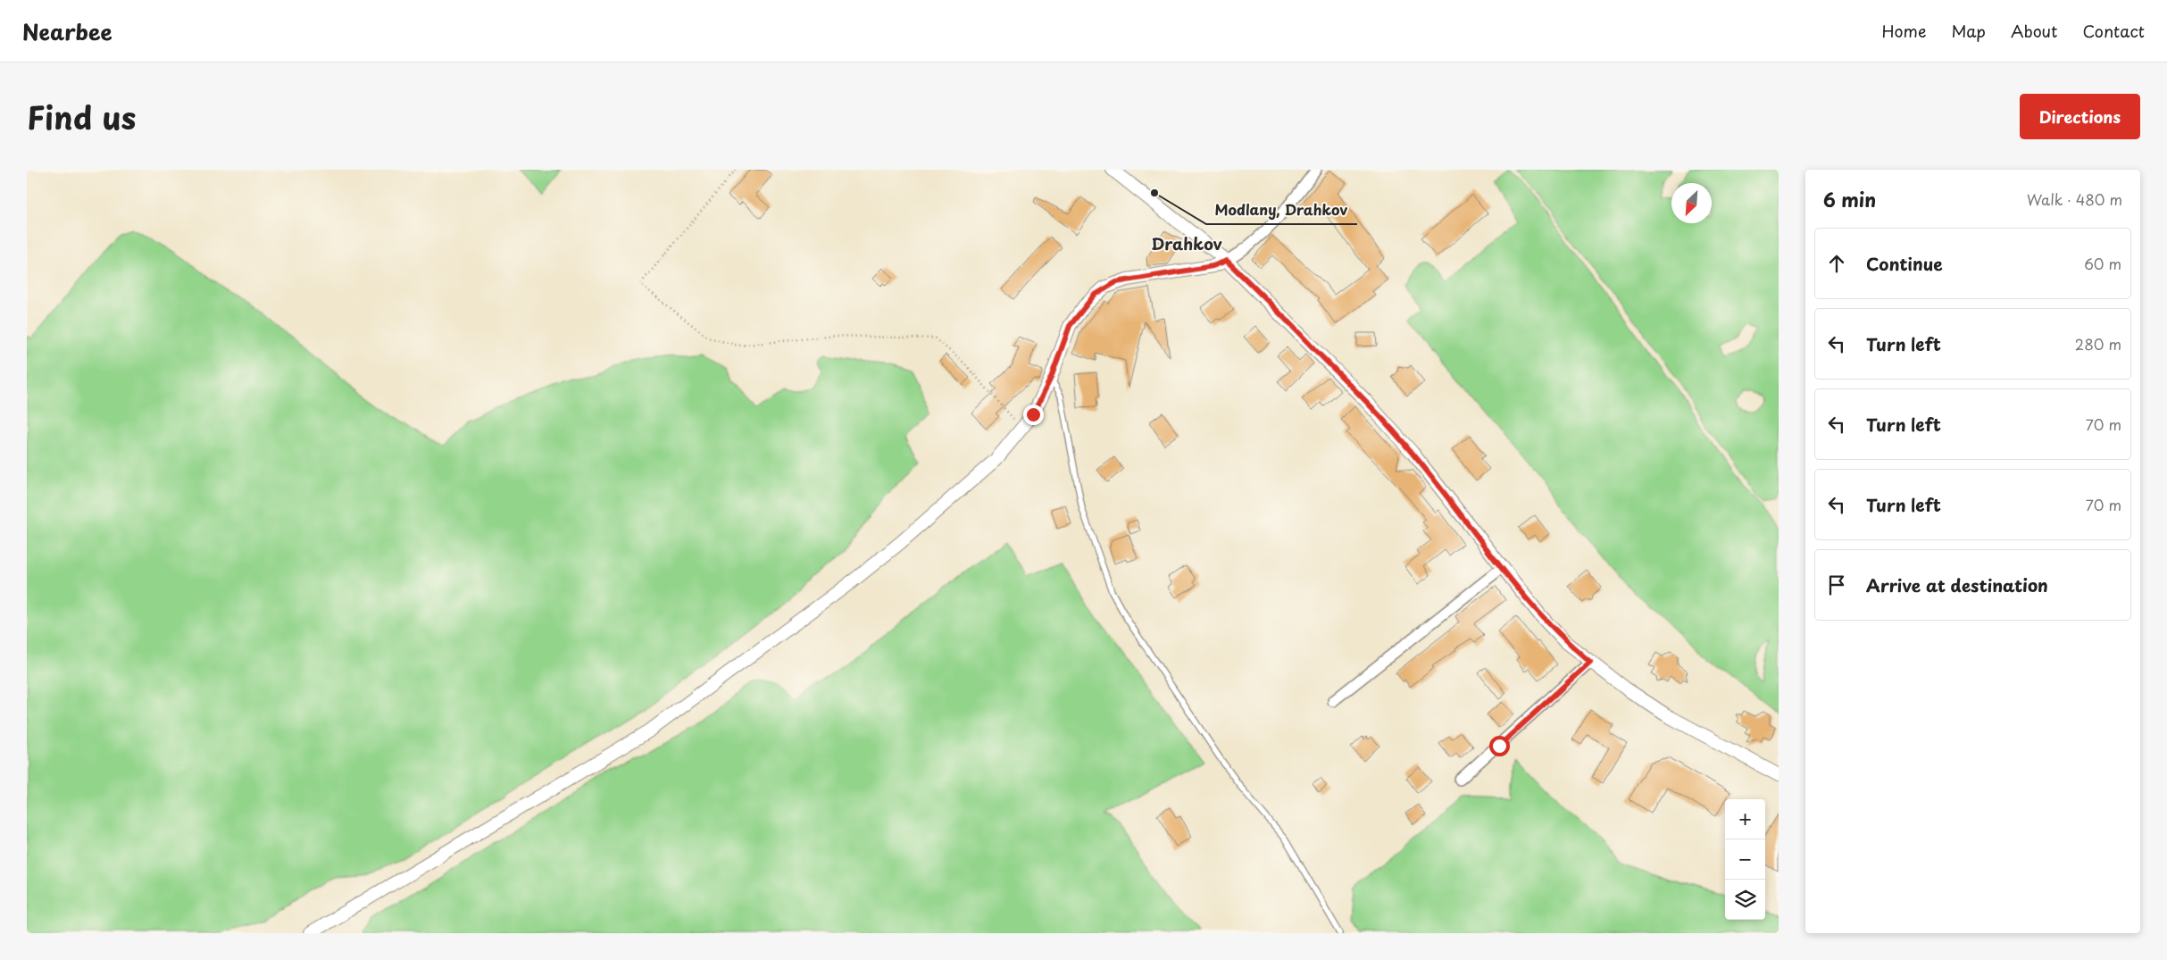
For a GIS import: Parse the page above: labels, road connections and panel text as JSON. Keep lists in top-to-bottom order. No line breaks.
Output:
{"districts":["Drahkov"],"places":["Modlany, Drahkov"],"north":"bottom left","page":{"header":"Nearbee","nav":["Home","Map","About","Contact"],"title":"Find us","buttons":"Directions","heading":["6 min","Walk · 480 m"],"list":[["Continue","60 m"],["Turn left","280 m"],["Turn left","70 m"],["Turn left","70 m"],"Arrive at destination"],"map_buttons":["+","−"]}}
